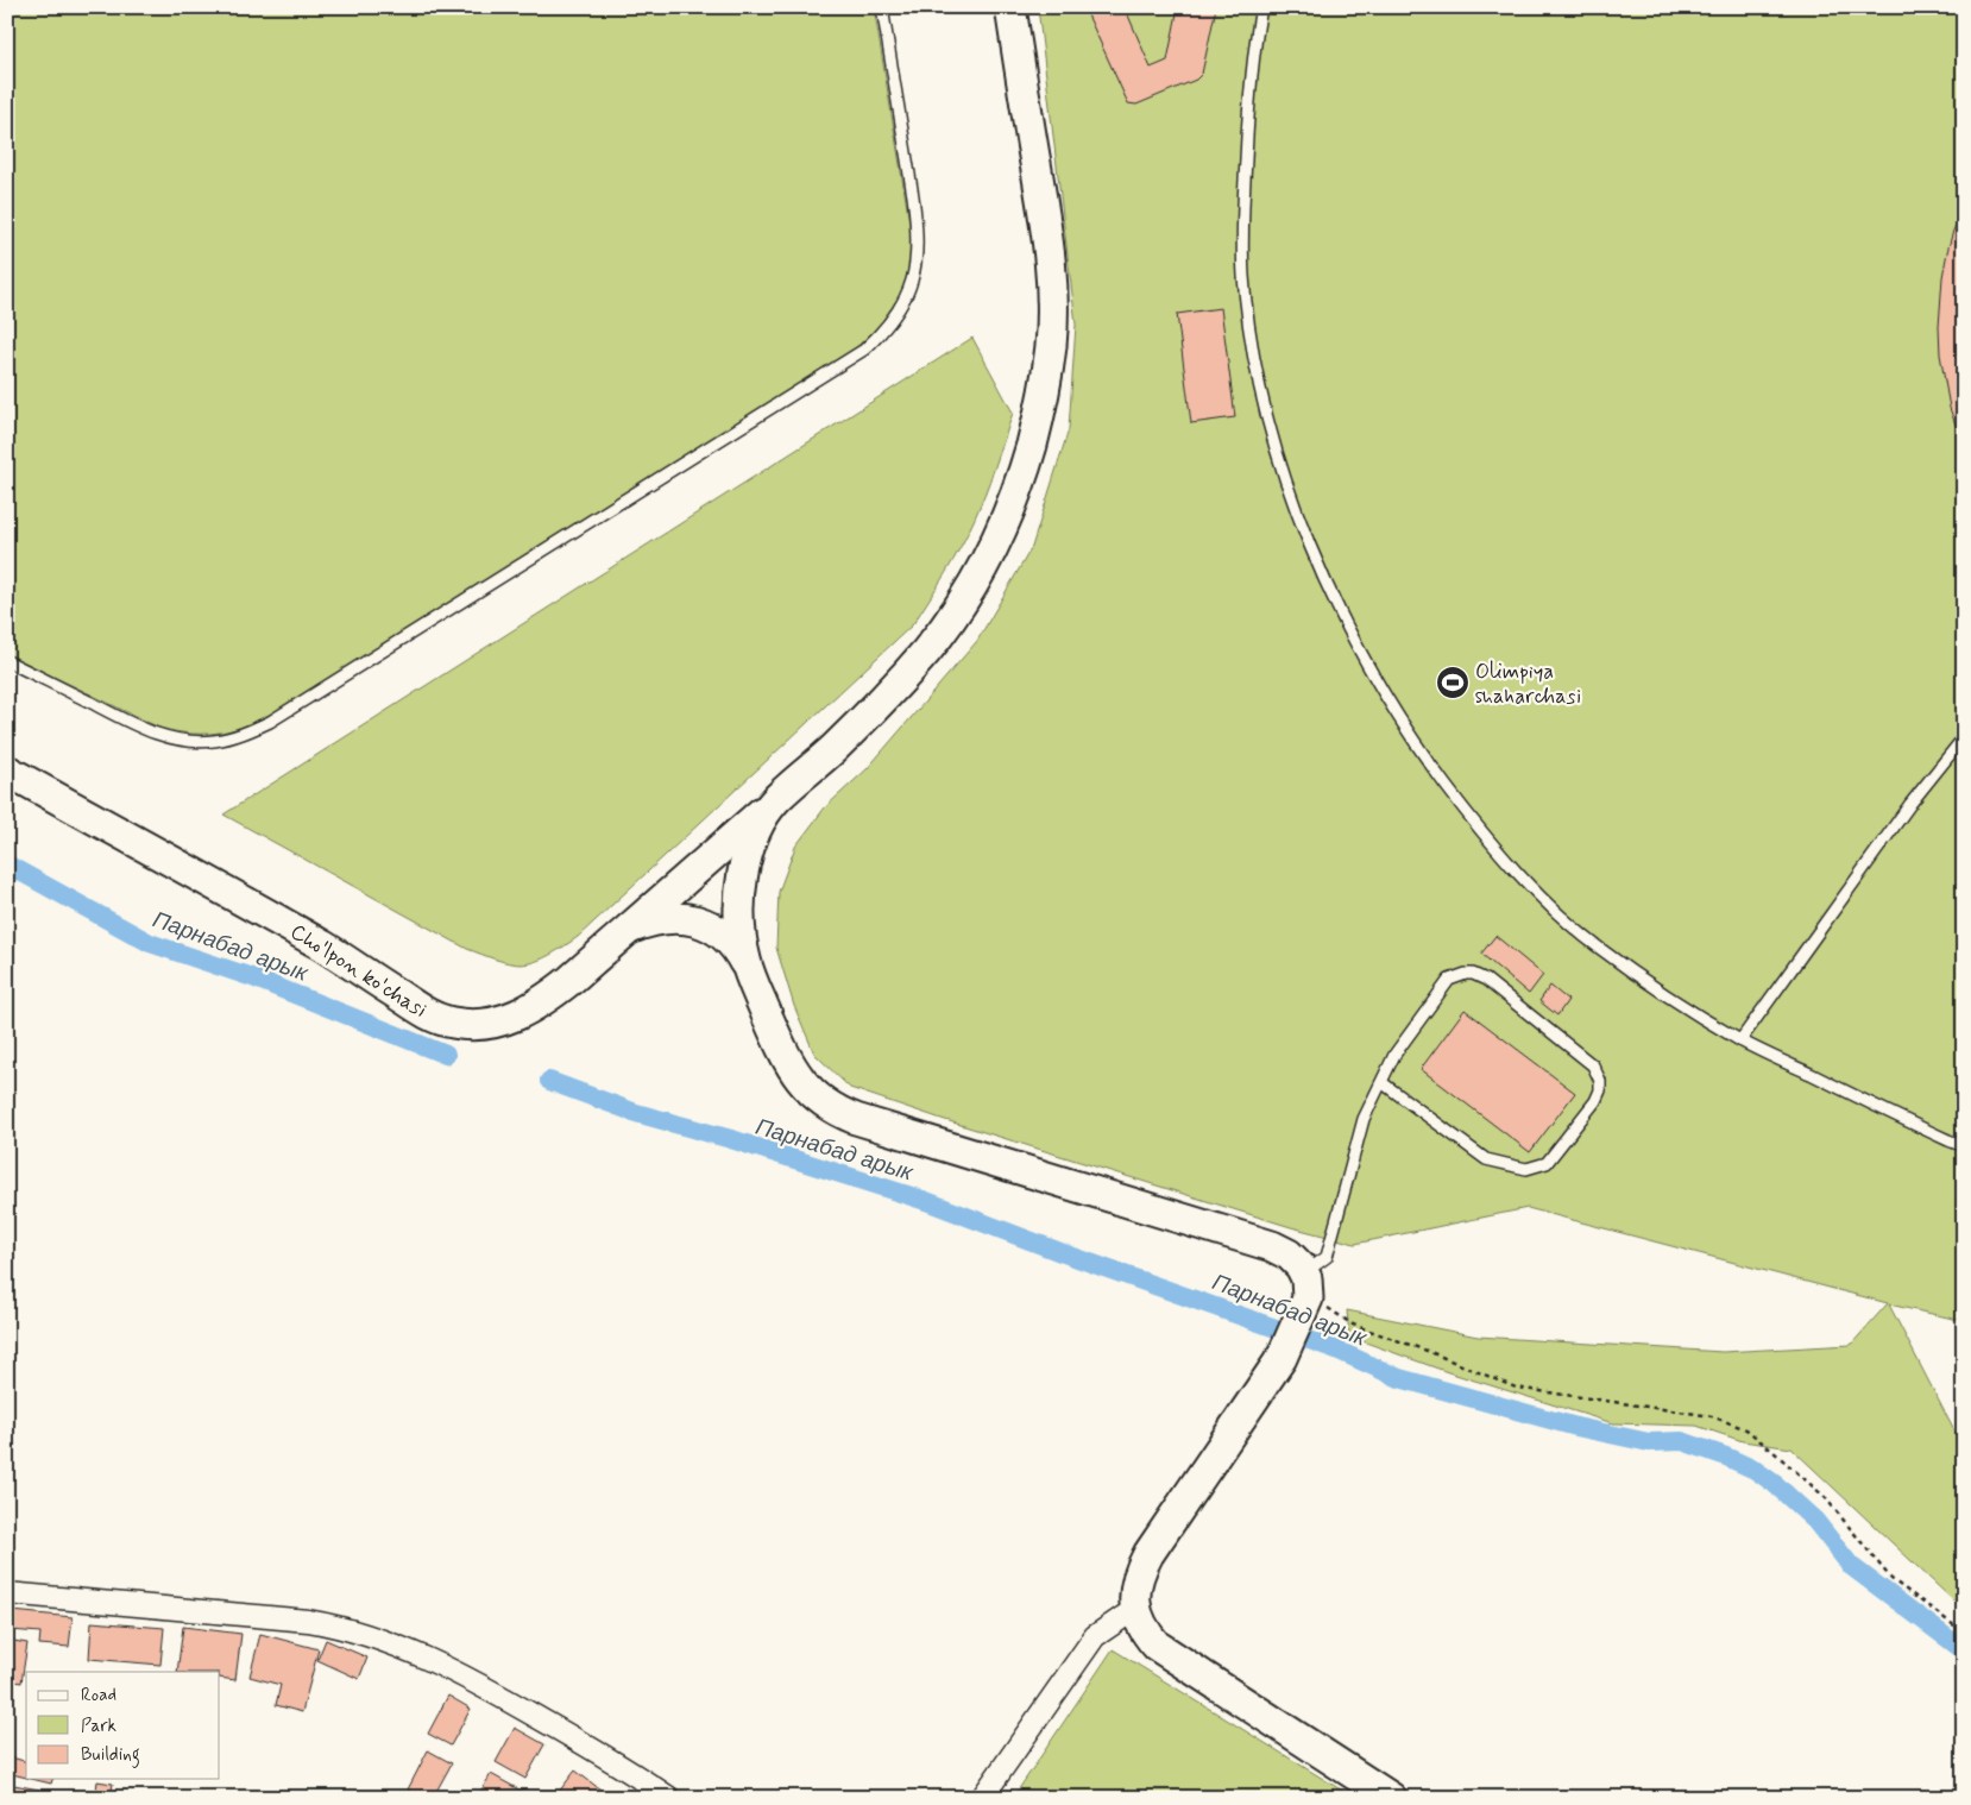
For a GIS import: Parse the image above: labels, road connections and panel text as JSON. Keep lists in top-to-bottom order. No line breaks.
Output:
{"streets":{"main road":["Cho'lpon ko'chasi"]},"water":["Парнабад арык"],"places":{"sports":["Olimpiya shaharchasi"]},"legend":["Road","Park","Building"]}
